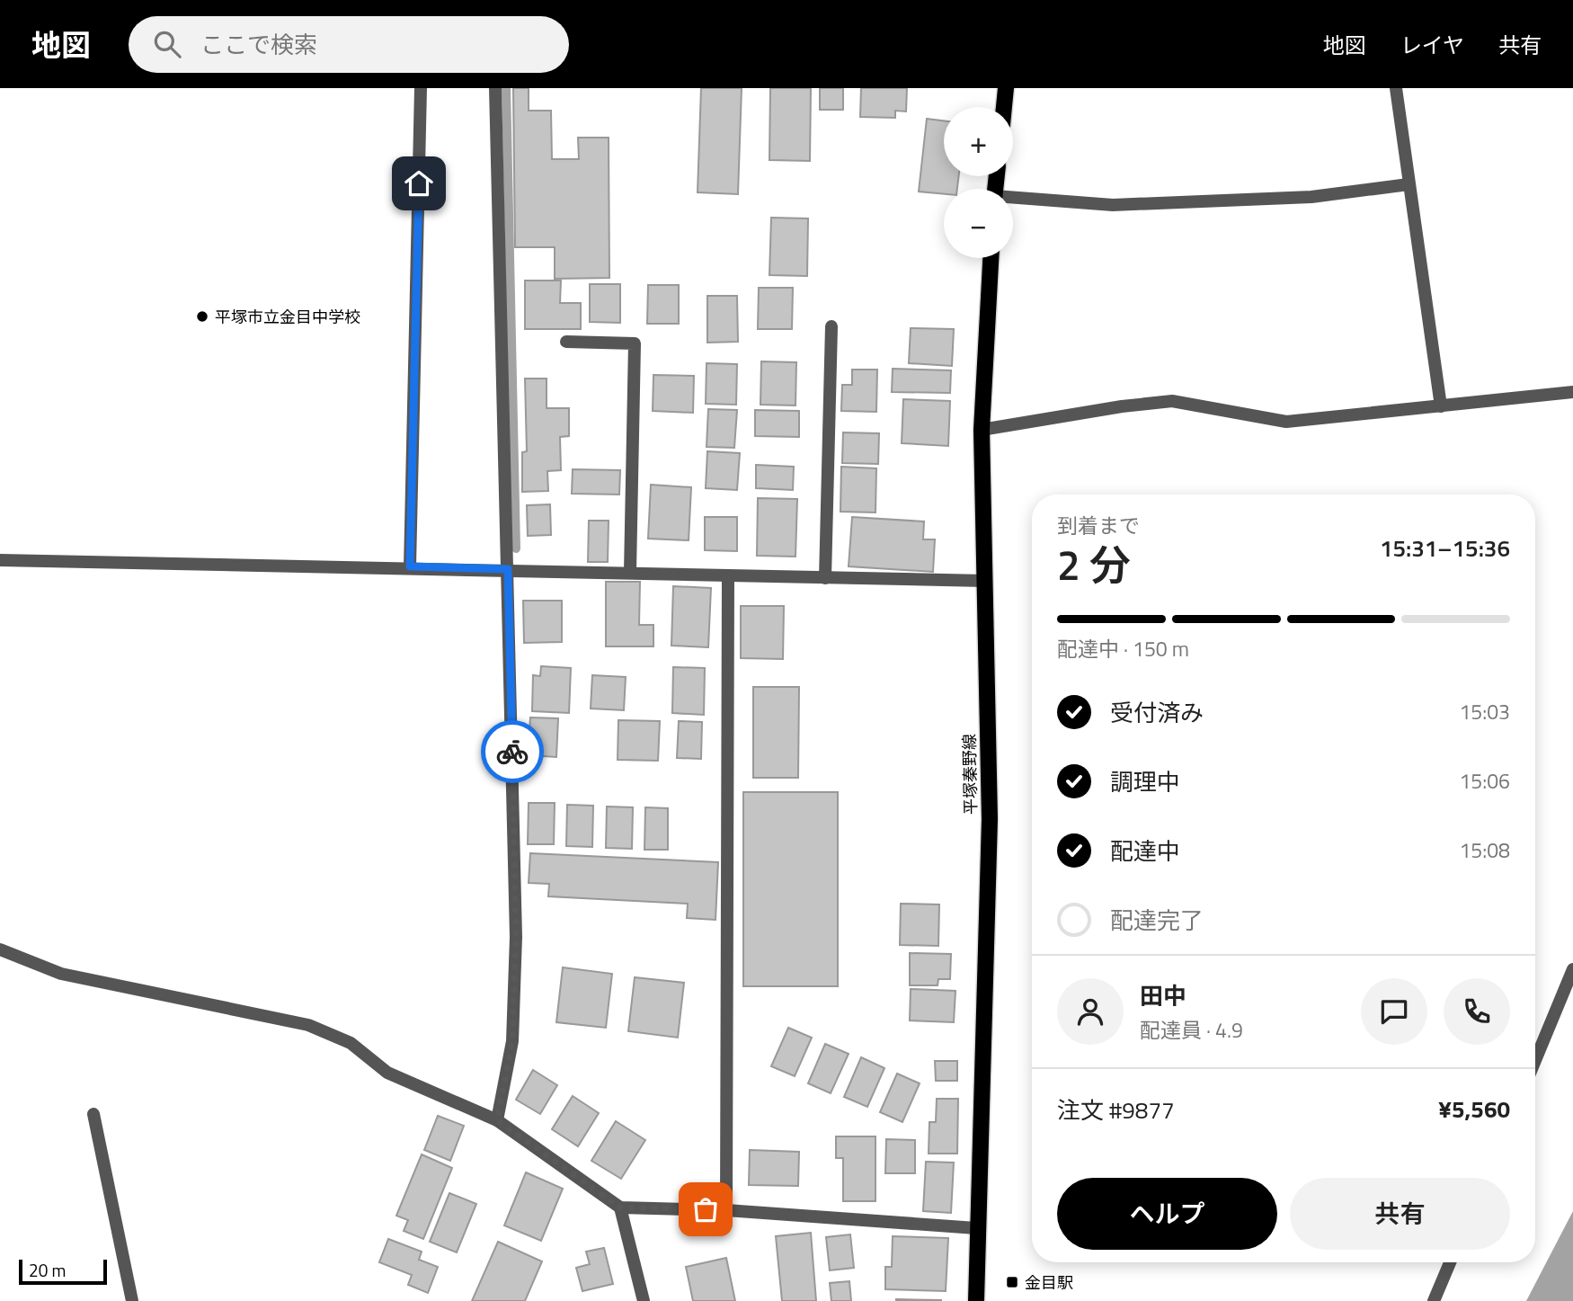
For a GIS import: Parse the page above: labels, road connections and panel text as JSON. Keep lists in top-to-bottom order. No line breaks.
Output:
{"streets":{"main road":["平塚秦野線"]},"places":{"other":["平塚市立金目中学校"],"transit":["金目駅"]},"scale_bar":"20 m","page":{"header":"地図","search":"ここで検索","nav":["地図","レイヤ","共有"],"map_buttons":["+","−"],"heading":["2 分","到着まで","15:31–15:36"],"panel":["田中","配達員 · 4.9","注文 #9877","¥5,560"],"bar":"配達中 · 150 m","list":[["受付済み","15:03"],["調理中","15:06"],["配達中","15:08"],"配達完了"],"buttons":["ヘルプ","共有"],"scale":"20 m"}}
